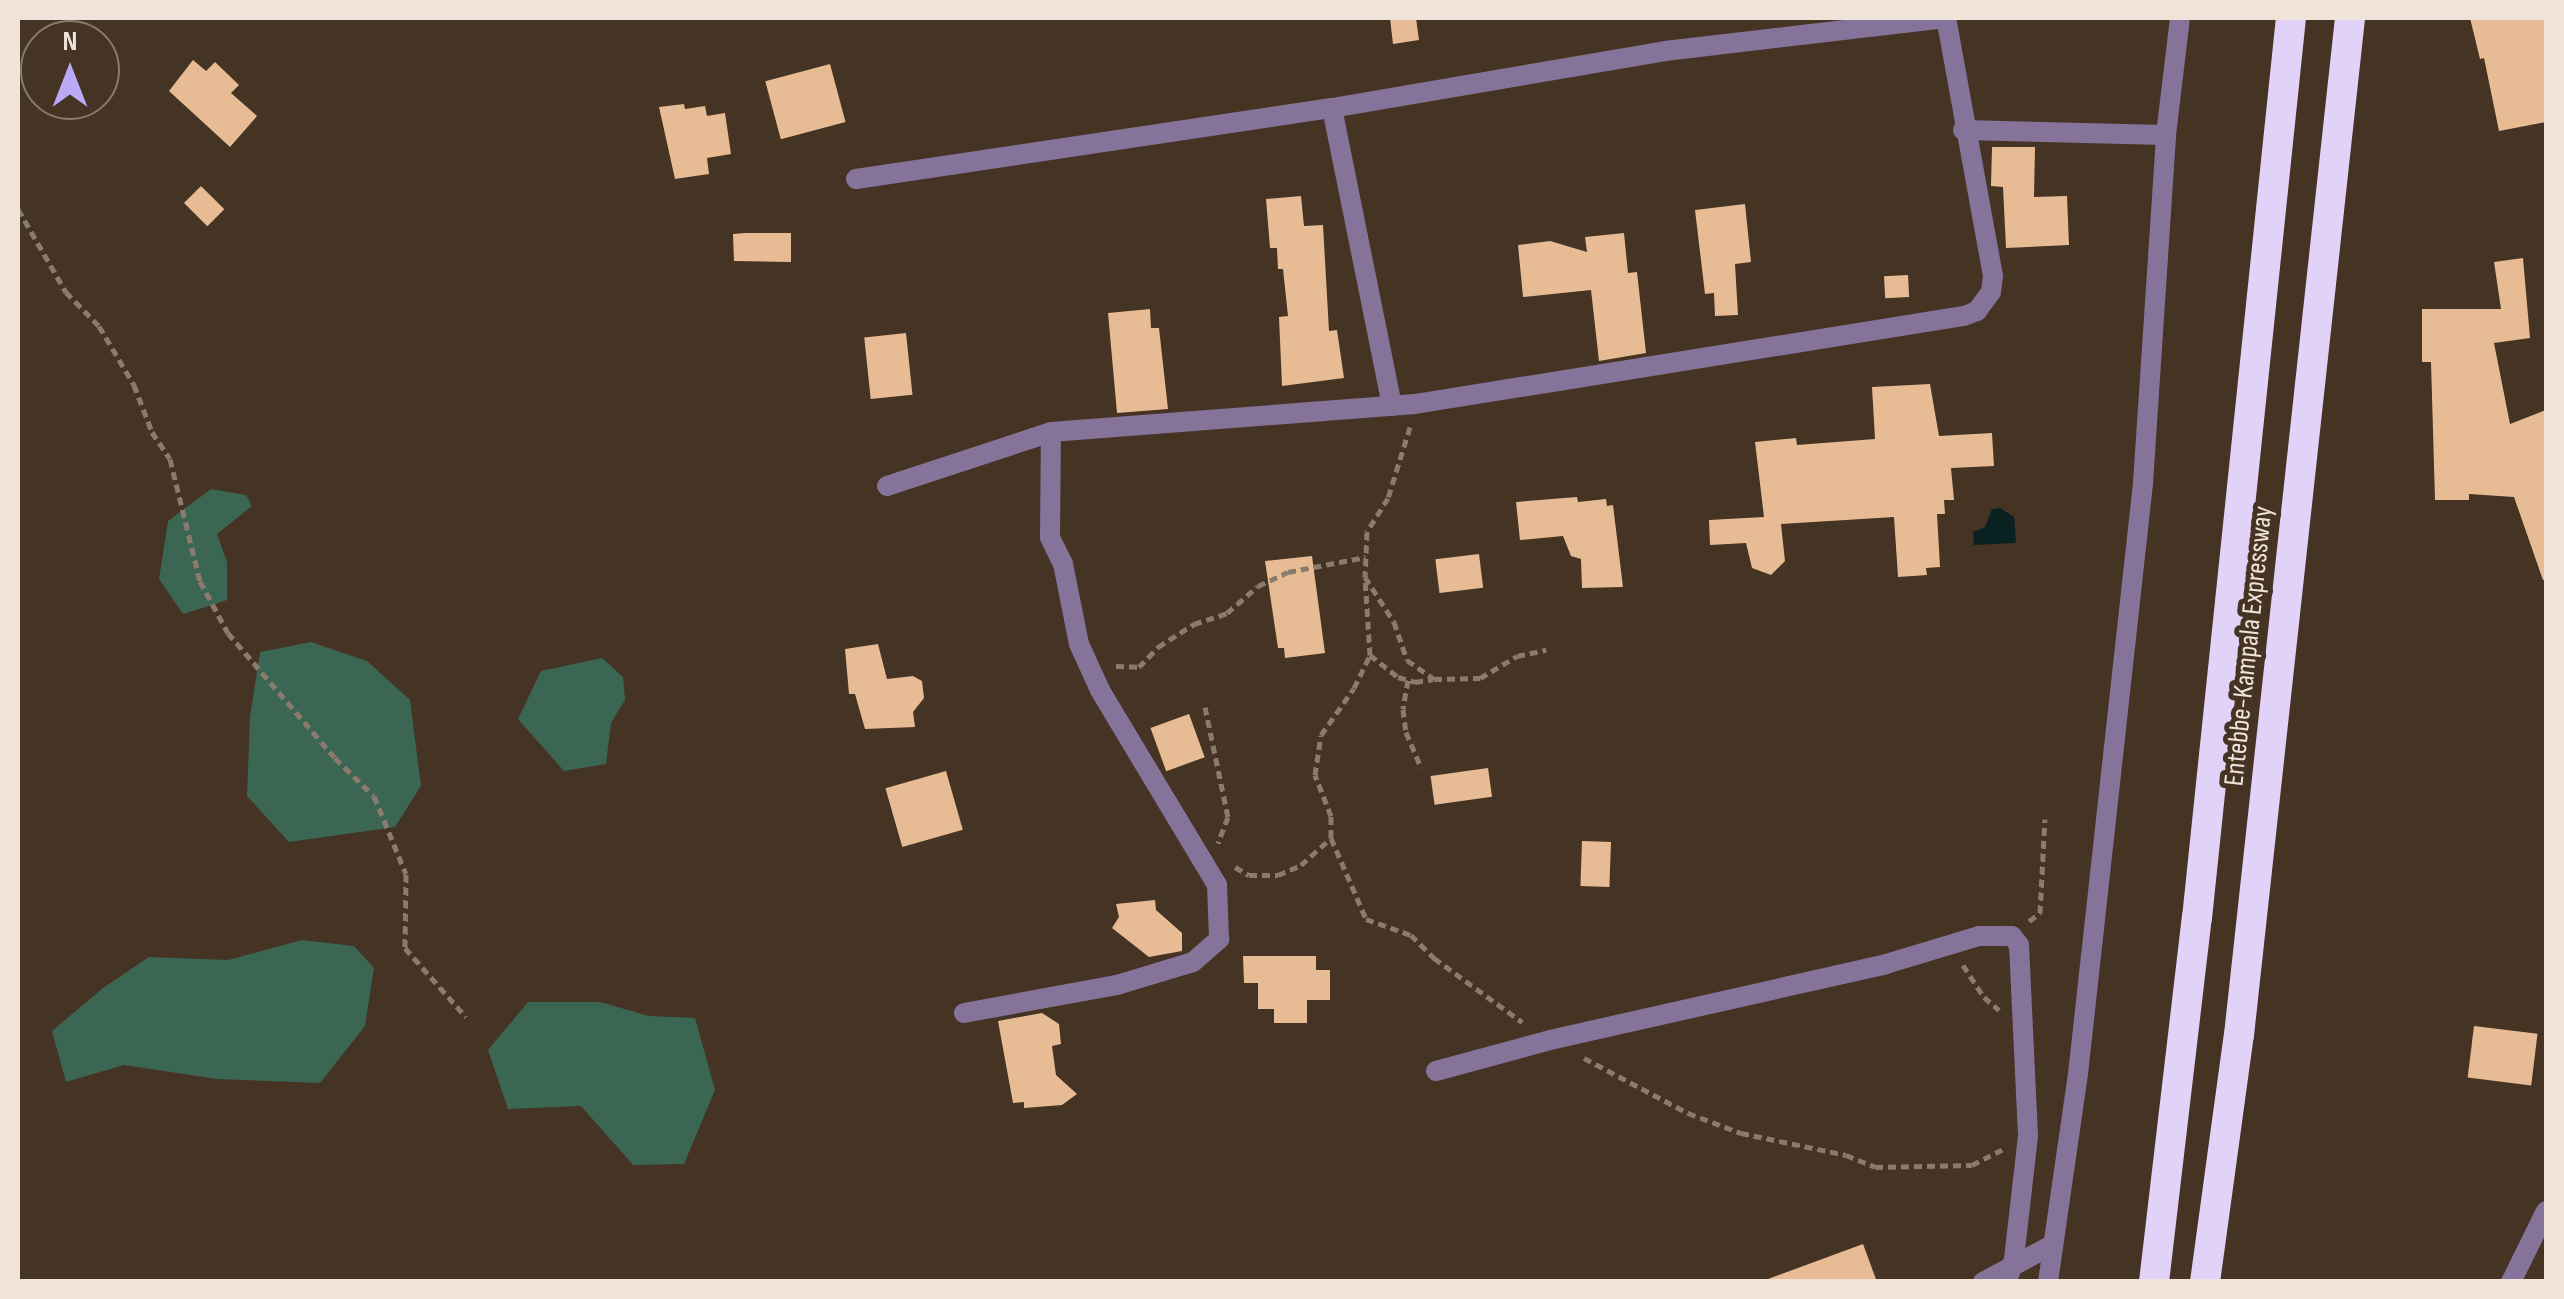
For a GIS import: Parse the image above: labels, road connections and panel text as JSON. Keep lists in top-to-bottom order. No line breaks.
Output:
{"streets":{"highway":["Entebbe-Kampala Expressway"]},"north":"top"}
